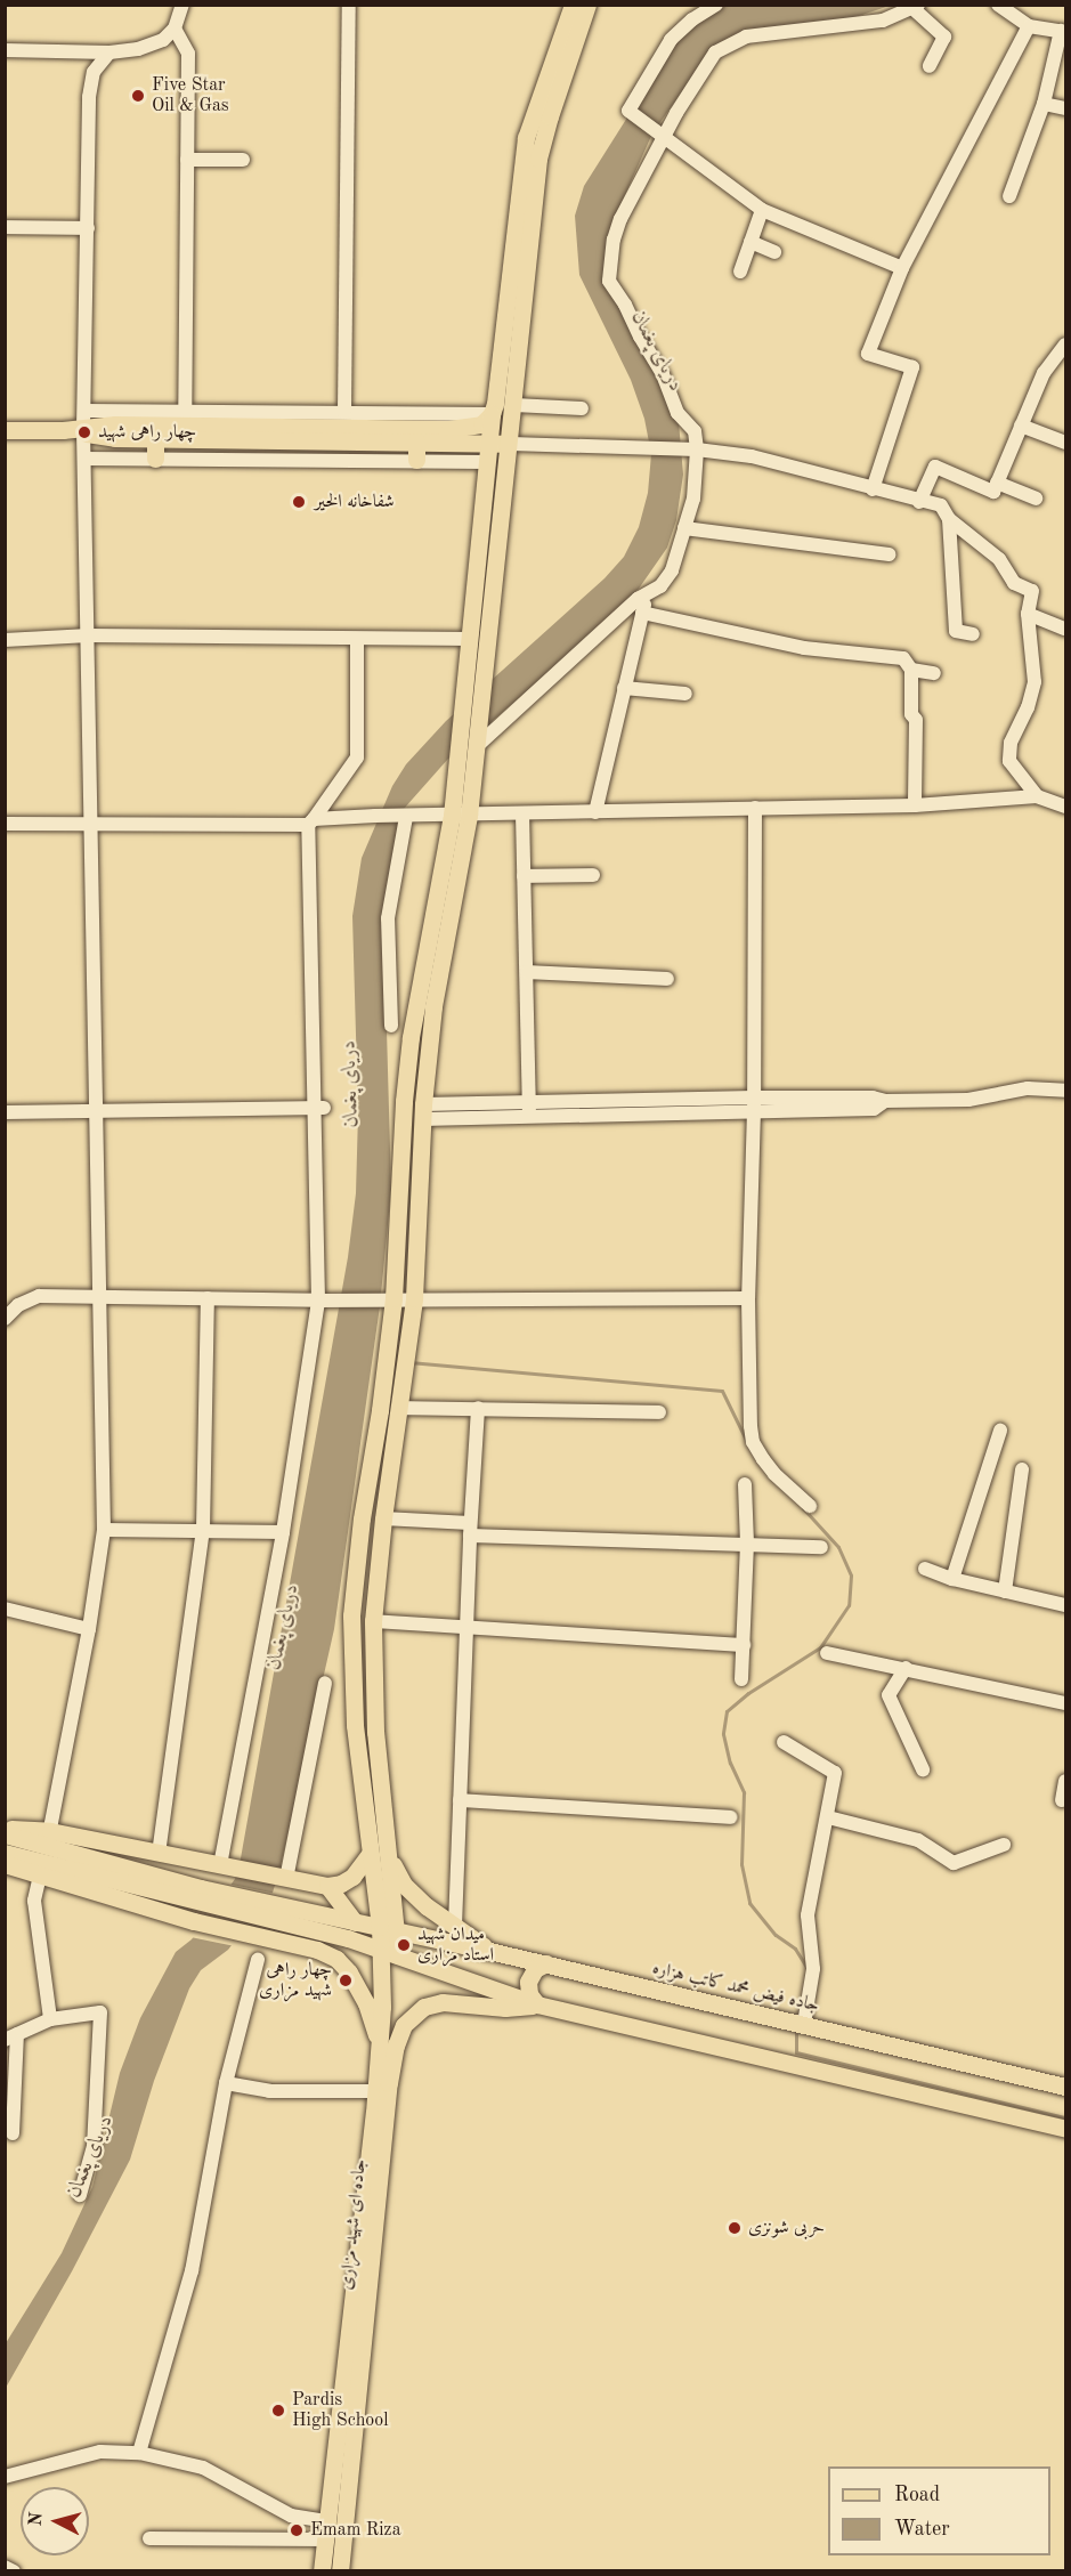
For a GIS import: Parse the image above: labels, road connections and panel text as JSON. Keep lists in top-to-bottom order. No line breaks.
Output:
{"streets":{"main road":["جاده فیض محمد کاتب هزاره","جاده ای شهید مزاری"]},"crossings":[["جاده فیض محمد کاتب هزاره","جاده ای شهید مزاری"]],"water":["دریای پغمان"],"places":["Five Star Oil & Gas","چهار راهی شهید","شفاخانه الخیر","میدان شهید استاد مزاری","چهار راهی شهید مزاری","حربی شونزی","Pardis High School","Emam Riza"],"legend":["Road","Water"],"north":"left"}
